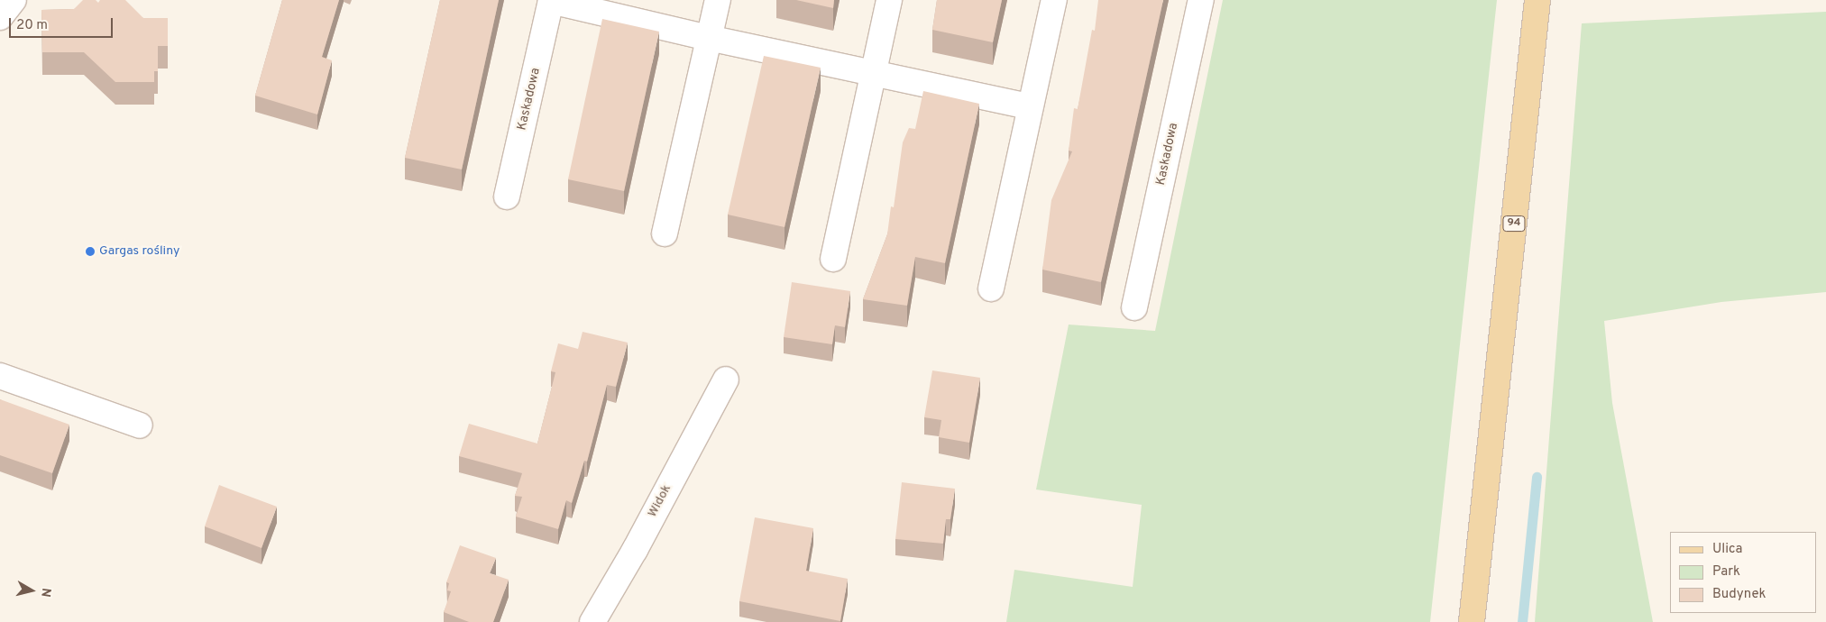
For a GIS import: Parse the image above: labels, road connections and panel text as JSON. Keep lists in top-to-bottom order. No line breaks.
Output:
{"streets":{"main road":["94"],"street":["Kaskadowa","Widok"]},"places":["Gargas rośliny"],"legend":["Ulica","Park","Budynek"],"scale_bar":"20 m","north":"right"}
